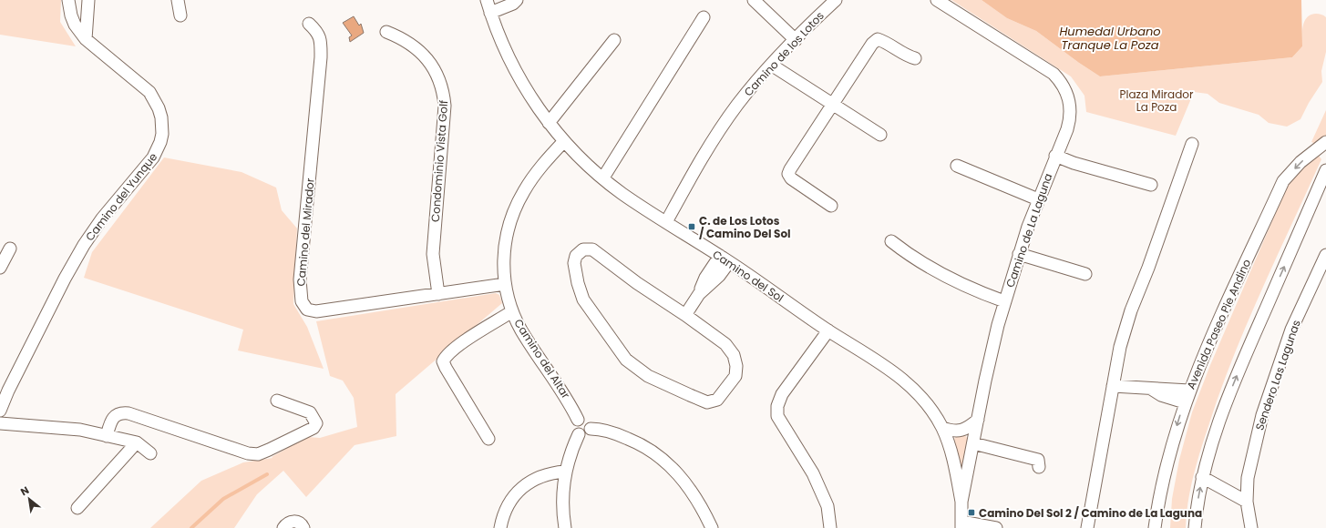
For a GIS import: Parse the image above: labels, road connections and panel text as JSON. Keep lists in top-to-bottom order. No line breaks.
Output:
{"streets":{"street":["Camino de los Lotos","Condominio Vista Golf","Camino del Yunque","Camino de La Laguna","Camino del Mirador","Camino del Sol","Avenida Paseo Pie Andino","Camino del Altar","Sendero Las Lagunas"]},"crossings":[["Camino de los Lotos","Camino del Sol"],["Condominio Vista Golf","Camino del Mirador"],["Camino de La Laguna","Camino del Sol"],["Camino del Mirador","Camino del Altar"],["Camino del Sol","Camino del Altar"]],"water":["Humedal Urbano Tranque La Poza"],"parks":["Plaza Mirador La Poza"],"places":{"transit":["C. de Los Lotos / Camino Del Sol","Camino Del Sol 2 / Camino de La Laguna"]},"north":"top left"}
